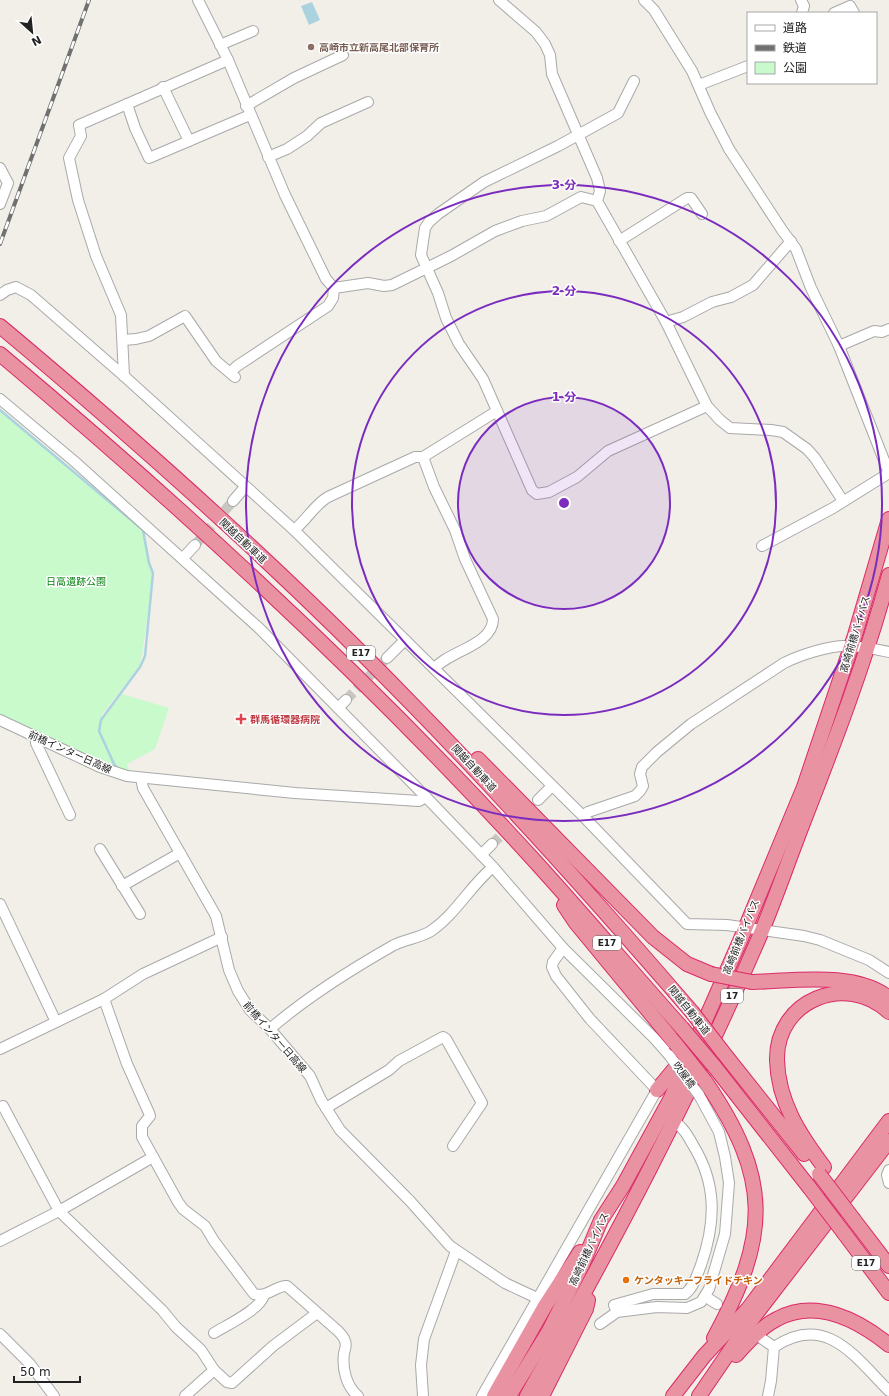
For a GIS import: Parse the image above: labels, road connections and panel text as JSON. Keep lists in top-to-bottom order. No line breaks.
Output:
{"streets":{"highway":["関越自動車道","高崎前橋バイパス","E17","17"],"street":["前橋インター日高線","吹屋橋"]},"parks":["日高遺跡公園"],"places":{"other":["高崎市立新高尾北部保育所","ケンタッキーフライドチキン"],"health":["群馬循環器病院"]},"legend":["道路","鉄道","公園"],"scale_bar":"50 m","north":"bottom right","rings":["3 分","2 分","1 分"]}
